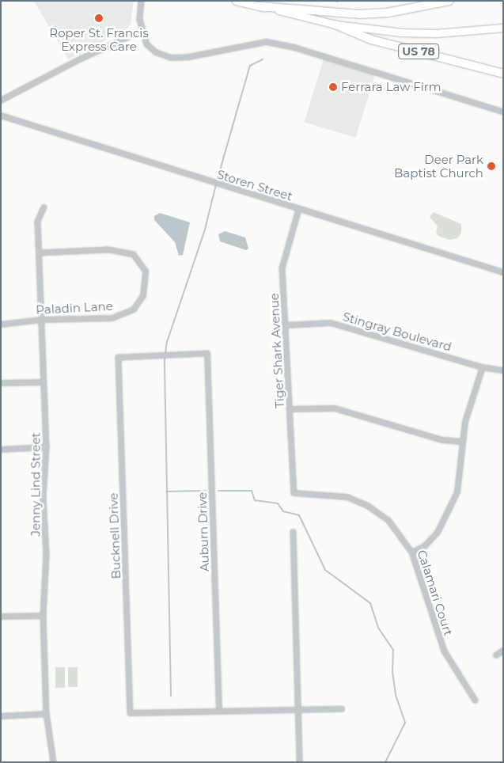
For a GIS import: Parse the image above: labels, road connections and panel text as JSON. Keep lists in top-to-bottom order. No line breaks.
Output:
{"streets":{"highway":["US 78"],"street":["Storen Street","Paladin Lane","Stingray Boulevard","Tiger Shark Avenue","Jenny Lind Street","Auburn Drive","Bucknell Drive","Calamari Court"]},"crossings":[["Storen Street","Tiger Shark Avenue"],["Paladin Lane","Jenny Lind Street"],["Stingray Boulevard","Tiger Shark Avenue"],["Tiger Shark Avenue","Calamari Court"],["Auburn Drive","Bucknell Drive"]],"places":["Roper St. Francis Express Care","Ferrara Law Firm","Deer Park Baptist Church"]}
